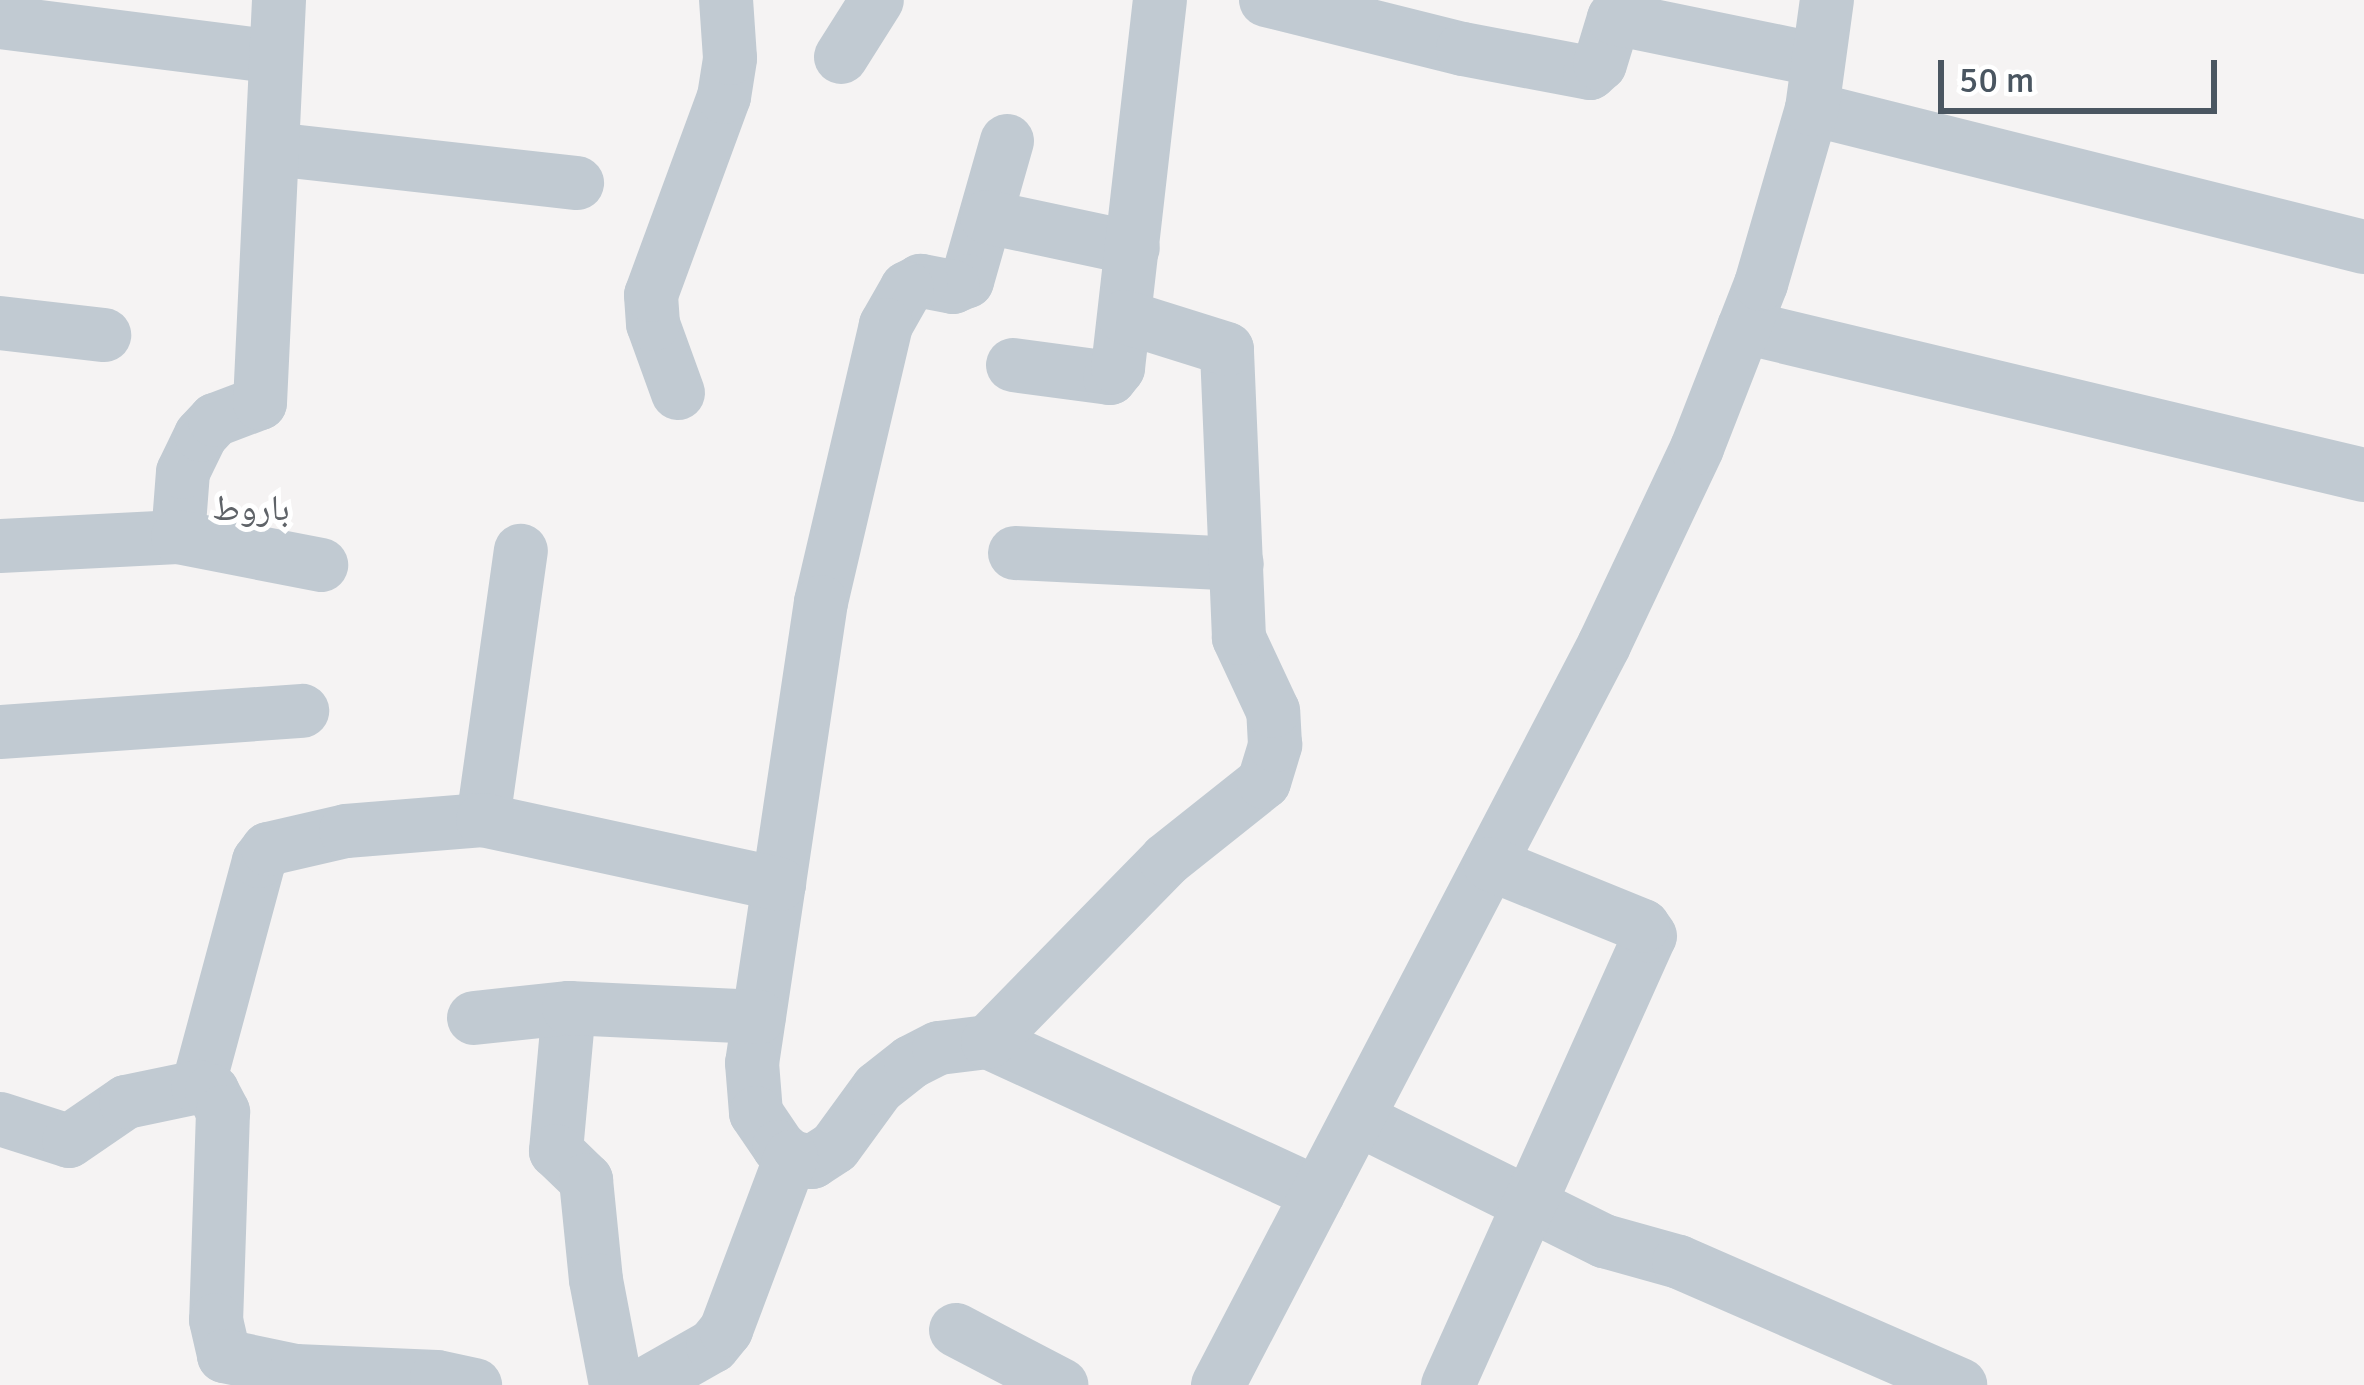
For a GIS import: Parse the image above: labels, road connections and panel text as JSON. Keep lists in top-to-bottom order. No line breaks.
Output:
{"districts":["باروط"],"scale_bar":"50 m"}
